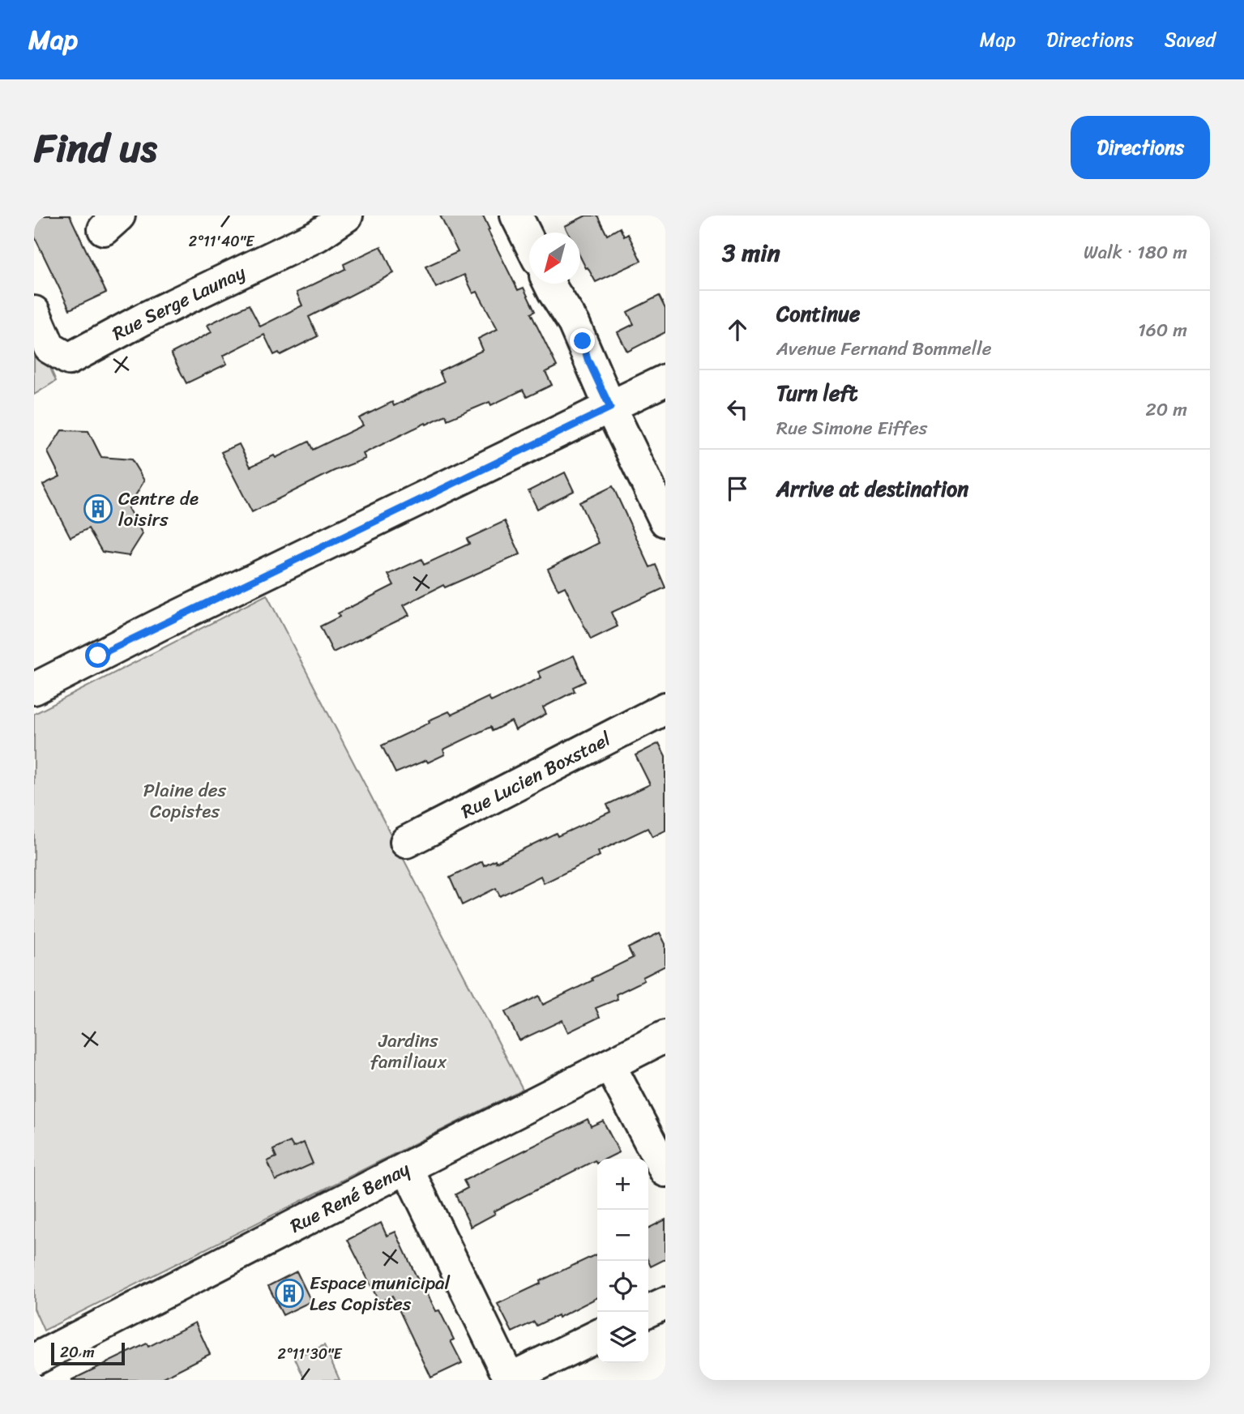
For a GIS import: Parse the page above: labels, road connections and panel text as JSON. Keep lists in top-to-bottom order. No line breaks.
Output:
{"streets":{"street":["Rue Serge Launay","Rue Lucien Boxstael","Rue René Benay"]},"parks":["Plaine des Copistes","Jardins familiaux"],"places":{"building":["Centre de loisirs","Espace municipal Les Copistes"]},"scale_bar":"20 m","north":"bottom left","page":{"header":"Map","nav":["Map","Directions","Saved"],"title":"Find us","buttons":"Directions","heading":["3 min","Walk · 180 m"],"list":[["Continue","Avenue Fernand Bommelle","160 m"],["Turn left","Rue Simone Eiffes","20 m"],"Arrive at destination"],"map_buttons":["+","−"],"scale":"20 m"},"coordinates":["2°11'40\"E","2°11'30\"E"]}
